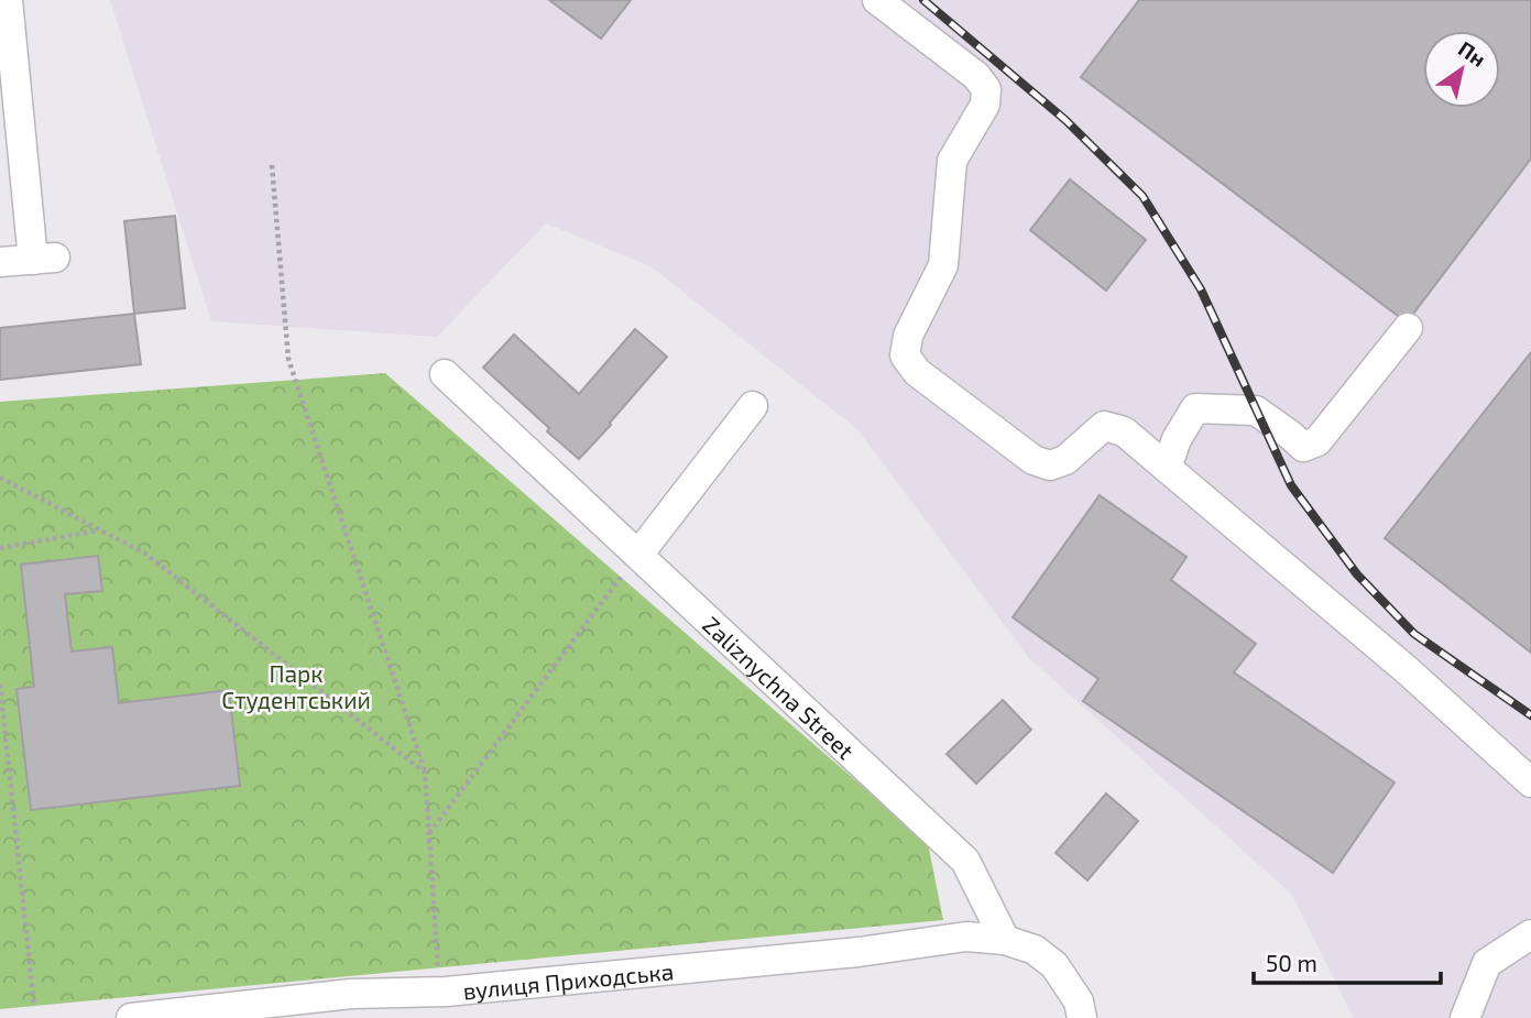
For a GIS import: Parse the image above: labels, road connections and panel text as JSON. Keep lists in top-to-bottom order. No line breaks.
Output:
{"streets":{"street":["Zaliznychna Street","вулиця Приходська"]},"crossings":[["Zaliznychna Street","вулиця Приходська"]],"parks":["Парк Студентський"],"scale_bar":"50 m","north":"top right"}
